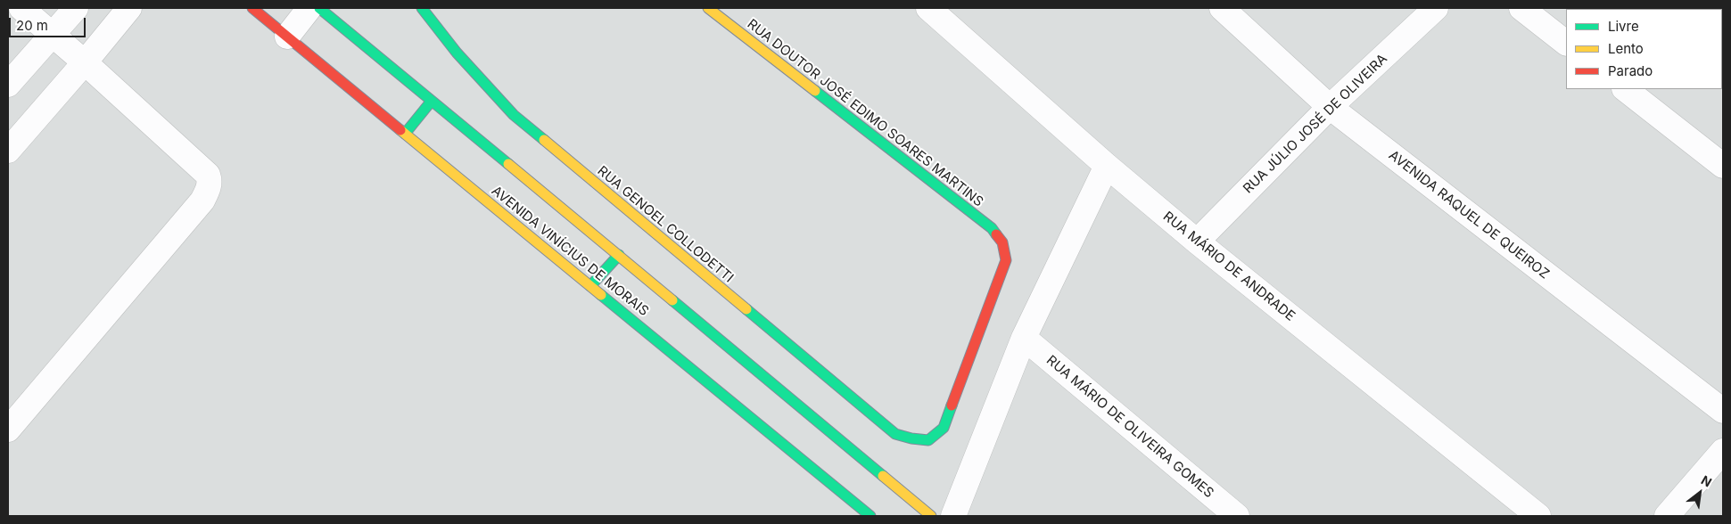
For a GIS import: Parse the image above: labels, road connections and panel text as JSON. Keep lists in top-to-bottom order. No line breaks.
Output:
{"streets":{"street":["RUA DOUTOR JOSÉ EDIMO SOARES MARTINS","RUA JÚLIO JOSÉ DE OLIVEIRA","AVENIDA RAQUEL DE QUEIROZ","RUA GENOEL COLLODETTI","AVENIDA VINÍCIUS DE MORAIS","RUA MÁRIO DE ANDRADE","RUA MÁRIO DE OLIVEIRA GOMES"]},"crossings":[["RUA DOUTOR JOSÉ EDIMO SOARES MARTINS","RUA GENOEL COLLODETTI"],["RUA JÚLIO JOSÉ DE OLIVEIRA","AVENIDA RAQUEL DE QUEIROZ"],["RUA JÚLIO JOSÉ DE OLIVEIRA","RUA MÁRIO DE ANDRADE"]],"legend":["Livre","Lento","Parado"],"scale_bar":"20 m","north":"top right"}
